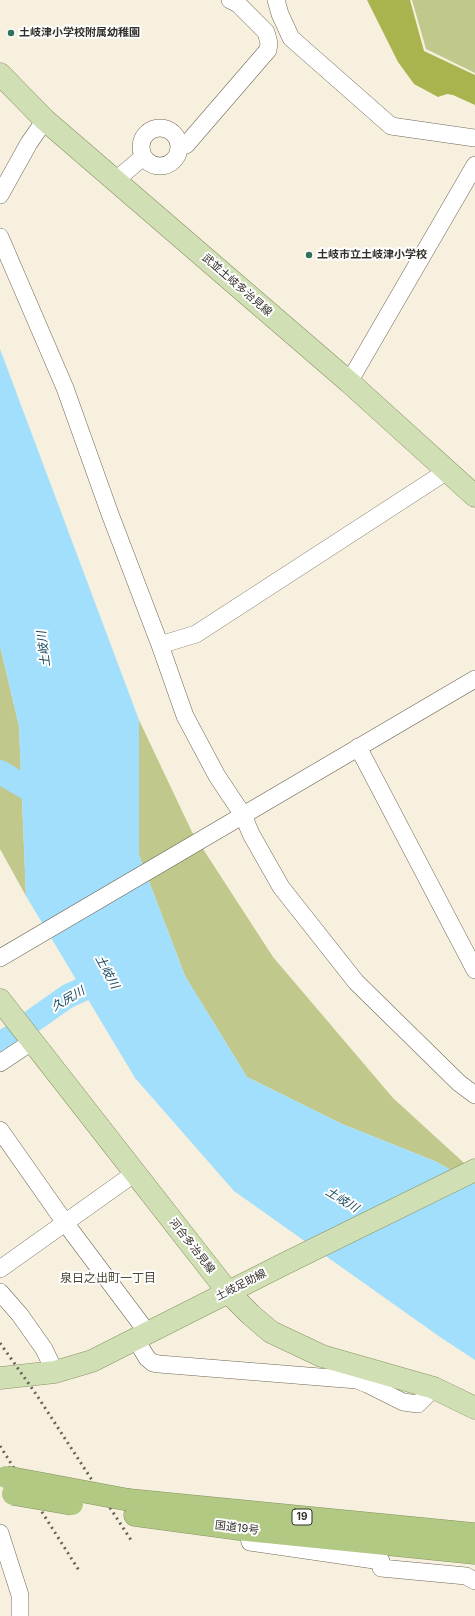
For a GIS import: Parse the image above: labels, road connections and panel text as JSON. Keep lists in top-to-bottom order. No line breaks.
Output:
{"streets":{"highway":["19","国道19号"],"main road":["武並土岐多治見線","河合多治見線","土岐足助線"]},"crossings":[["河合多治見線","土岐足助線"]],"districts":["泉日之出町一丁目"],"water":["土岐川","久尻川"],"places":["土岐津小学校附属幼稚園","土岐市立土岐津小学校"]}
